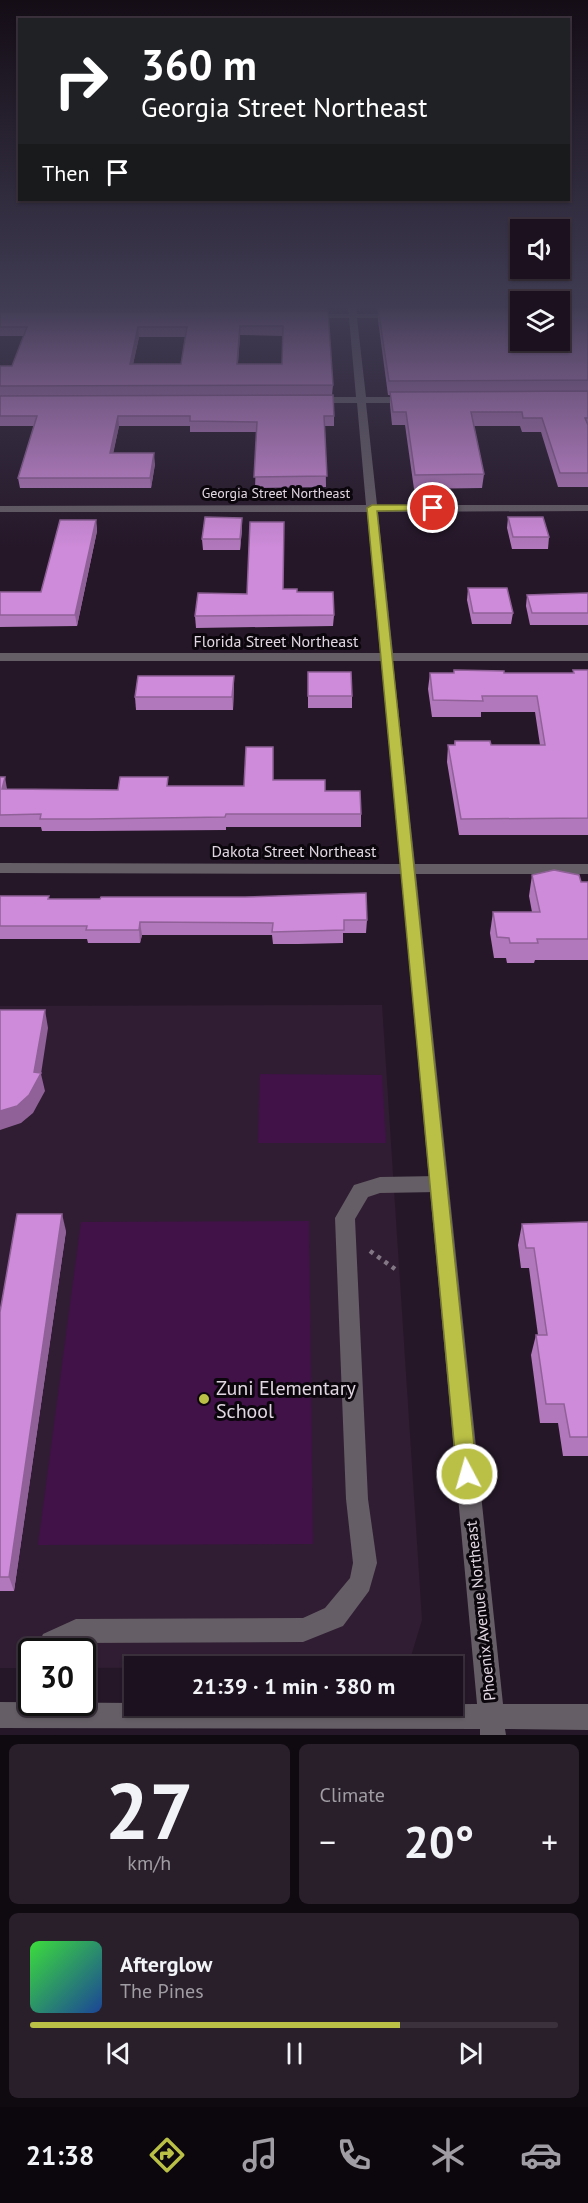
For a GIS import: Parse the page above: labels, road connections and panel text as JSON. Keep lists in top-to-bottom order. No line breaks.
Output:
{"streets":{"street":["Georgia Street Northeast","Florida Street Northeast","Dakota Street Northeast","Phoenix Avenue Northeast"]},"crossings":[["Georgia Street Northeast","Phoenix Avenue Northeast"],["Florida Street Northeast","Phoenix Avenue Northeast"],["Dakota Street Northeast","Phoenix Avenue Northeast"]],"places":["Zuni Elementary School"],"page":{"turn":["360 m","Georgia Street Northeast"],"then":"Then","limit":"30","trip":"21:39 · 1 min · 380 m","tile":[["27","km/h"],"Climate"],"heat":["−","20°","+"],"song":["Afterglow","The Pines"],"tabs":"21:38"}}
